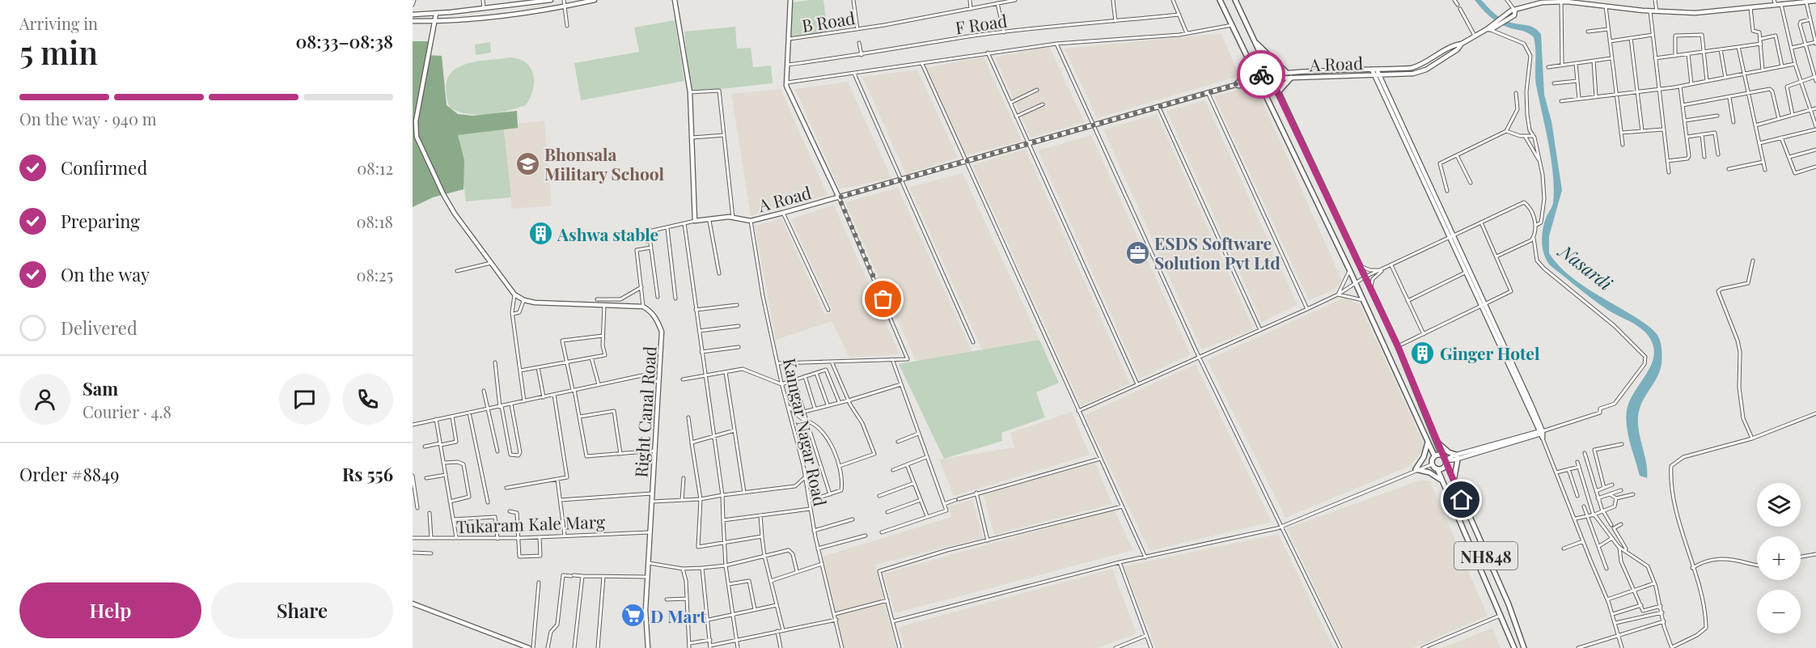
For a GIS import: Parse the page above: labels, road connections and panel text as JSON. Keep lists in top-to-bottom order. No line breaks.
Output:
{"streets":{"highway":["NH848"],"street":["B Road","F Road","A Road","Right Canal Road","Kamgar Nagar Road","Tukaram Kale Marg"]},"crossings":[["A Road","Kamgar Nagar Road"],["Right Canal Road","Tukaram Kale Marg"]],"water":["Nasardi"],"places":{"school or university":["Bhonsala Military School"],"building":["Ashwa stable","Ginger Hotel"],"office":["ESDS Software Solution Pvt Ltd"],"supermarket":["D Mart"]},"page":{"heading":["5 min","Arriving in","08:33–08:38"],"panel":["Sam","Courier · 4.8","Order #8849","Rs 556"],"bar":"On the way · 940 m","list":[["Confirmed","08:12"],["Preparing","08:18"],["On the way","08:25"],"Delivered"],"map_buttons":["+","−"],"buttons":["Help","Share"]}}
